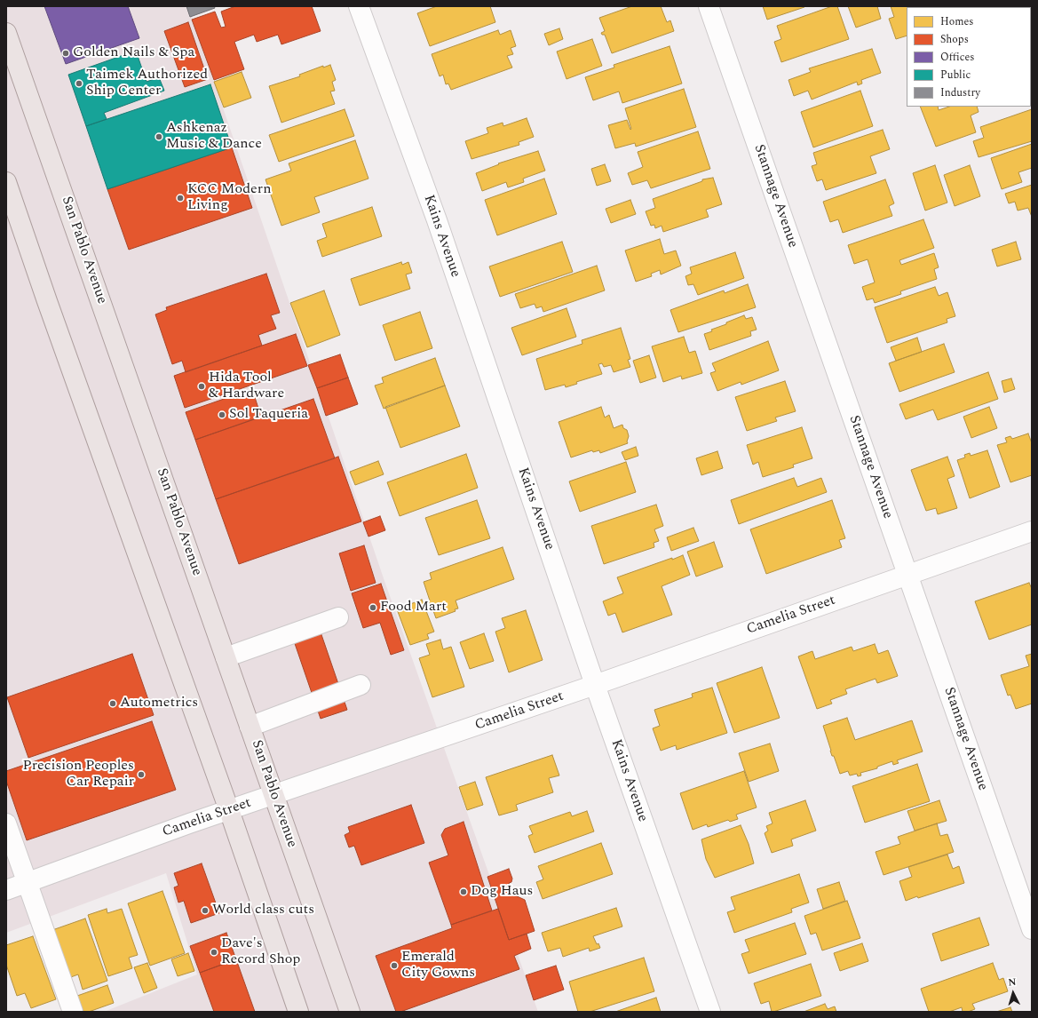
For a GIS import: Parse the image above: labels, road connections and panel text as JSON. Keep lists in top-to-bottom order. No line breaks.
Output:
{"streets":{"main road":["San Pablo Avenue"],"street":["Stannage Avenue","Kains Avenue","Camelia Street"]},"crossings":[["Stannage Avenue","Camelia Street"],["Kains Avenue","Camelia Street"],["San Pablo Avenue","Camelia Street"]],"places":["Golden Nails & Spa","Taimek Authorized Ship Center","Ashkenaz Music & Dance","KCC Modern Living","Hida Tool & Hardware","Sol Taqueria","Food Mart","Autometrics","Precision Peoples Car Repair","Dog Haus","World class cuts","Dave's Record Shop","Emerald City Gowns"],"legend":["Homes","Shops","Offices","Public","Industry"],"north":"top"}
